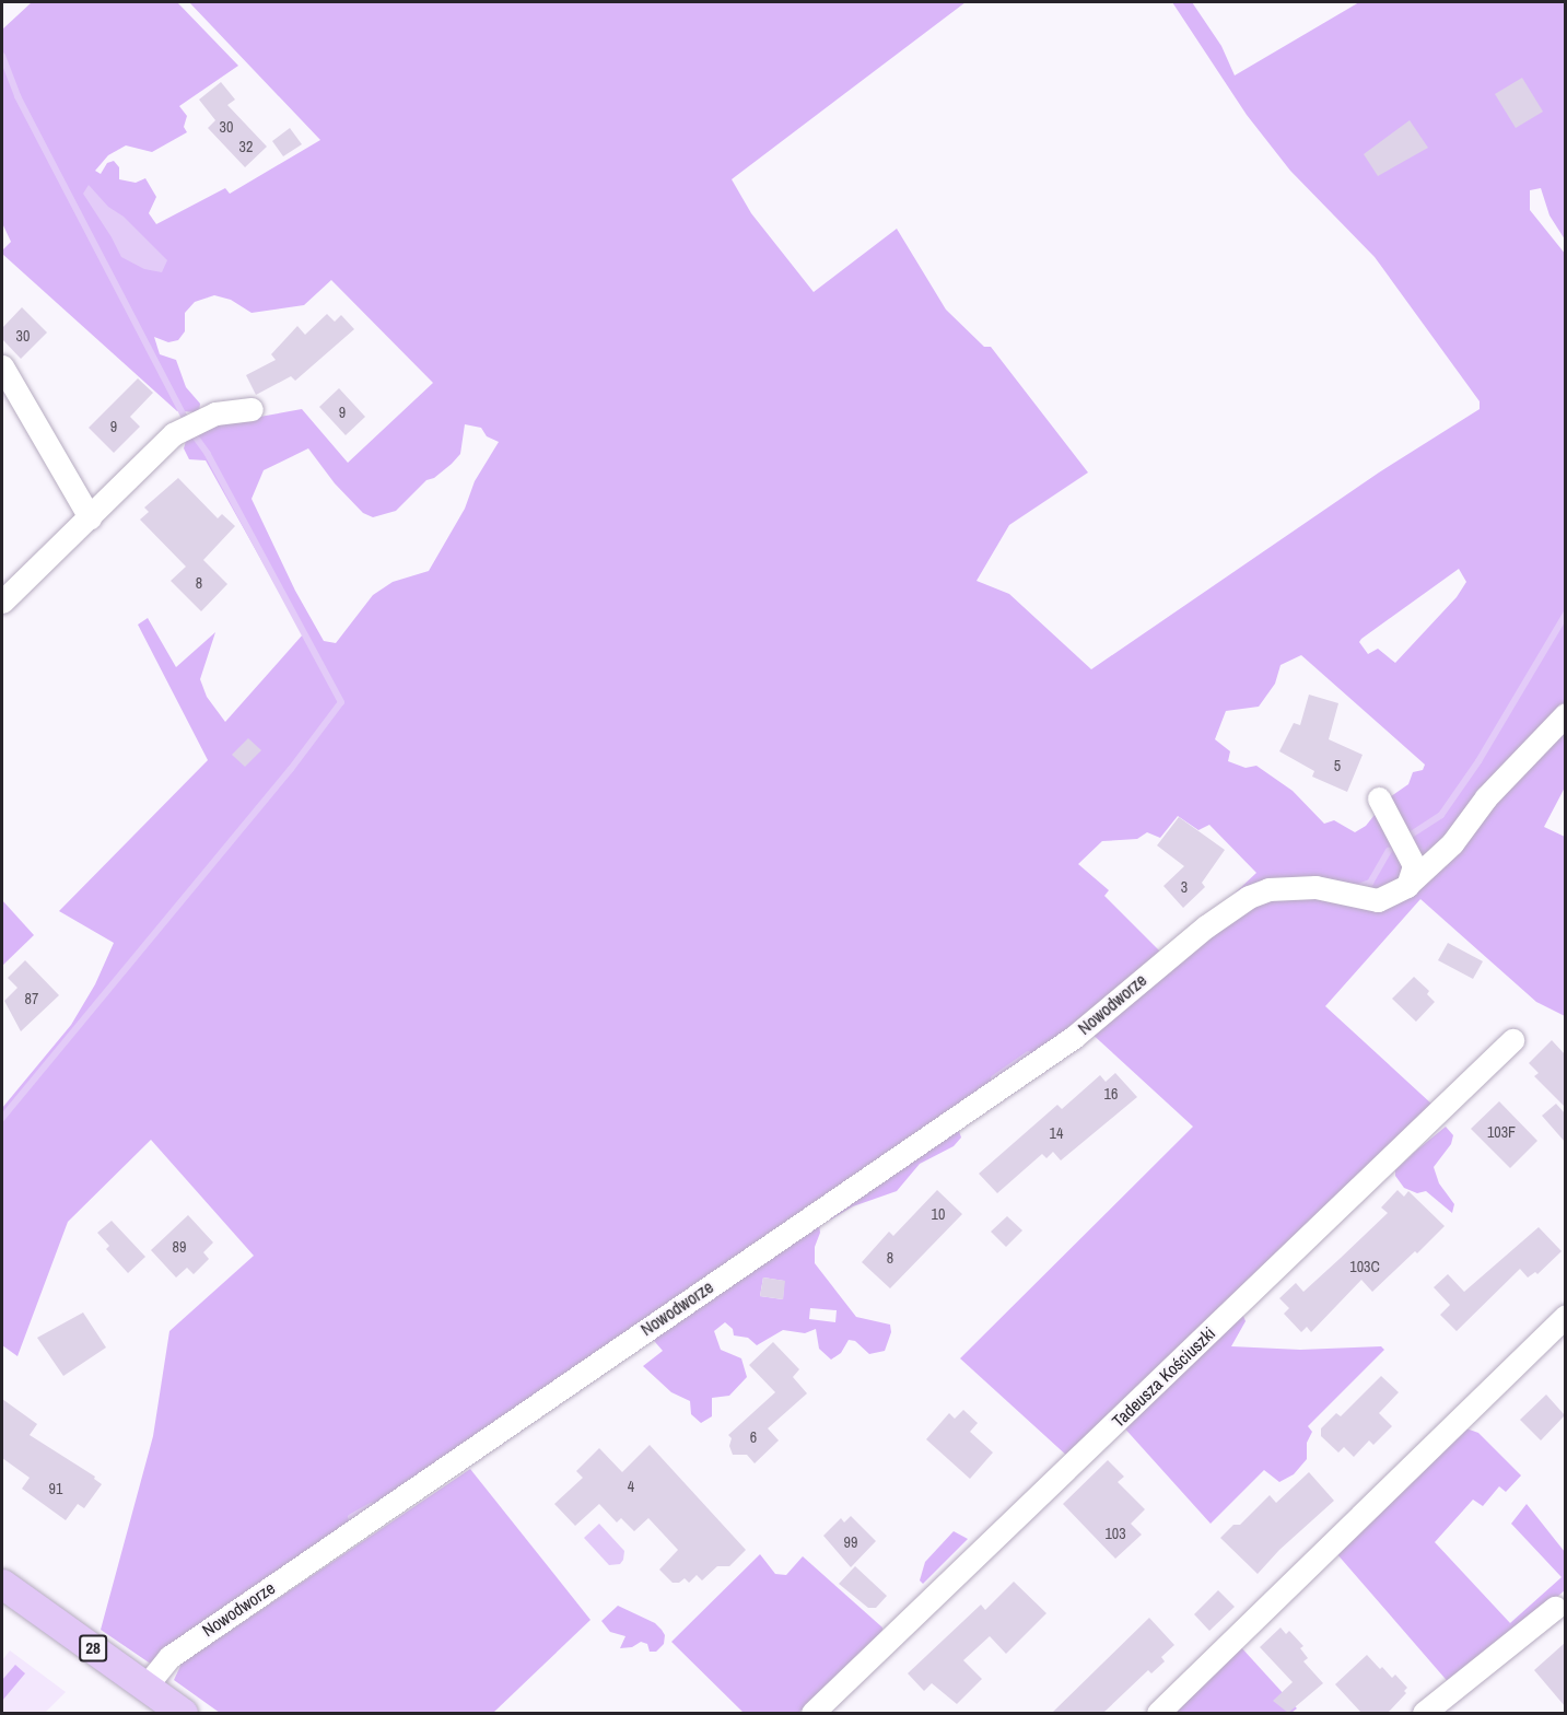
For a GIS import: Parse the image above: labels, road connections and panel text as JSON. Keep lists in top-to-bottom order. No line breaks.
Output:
{"streets":{"main road":["28"],"street":["Nowodworze","Tadeusza Kościuszki"]},"crossings":[["Nowodworze","28"]],"house_numbers":["30","32","30","9","9","8","5","3","87","16","103F","14","10","89","8","103C","6","4","91","103","99"]}
